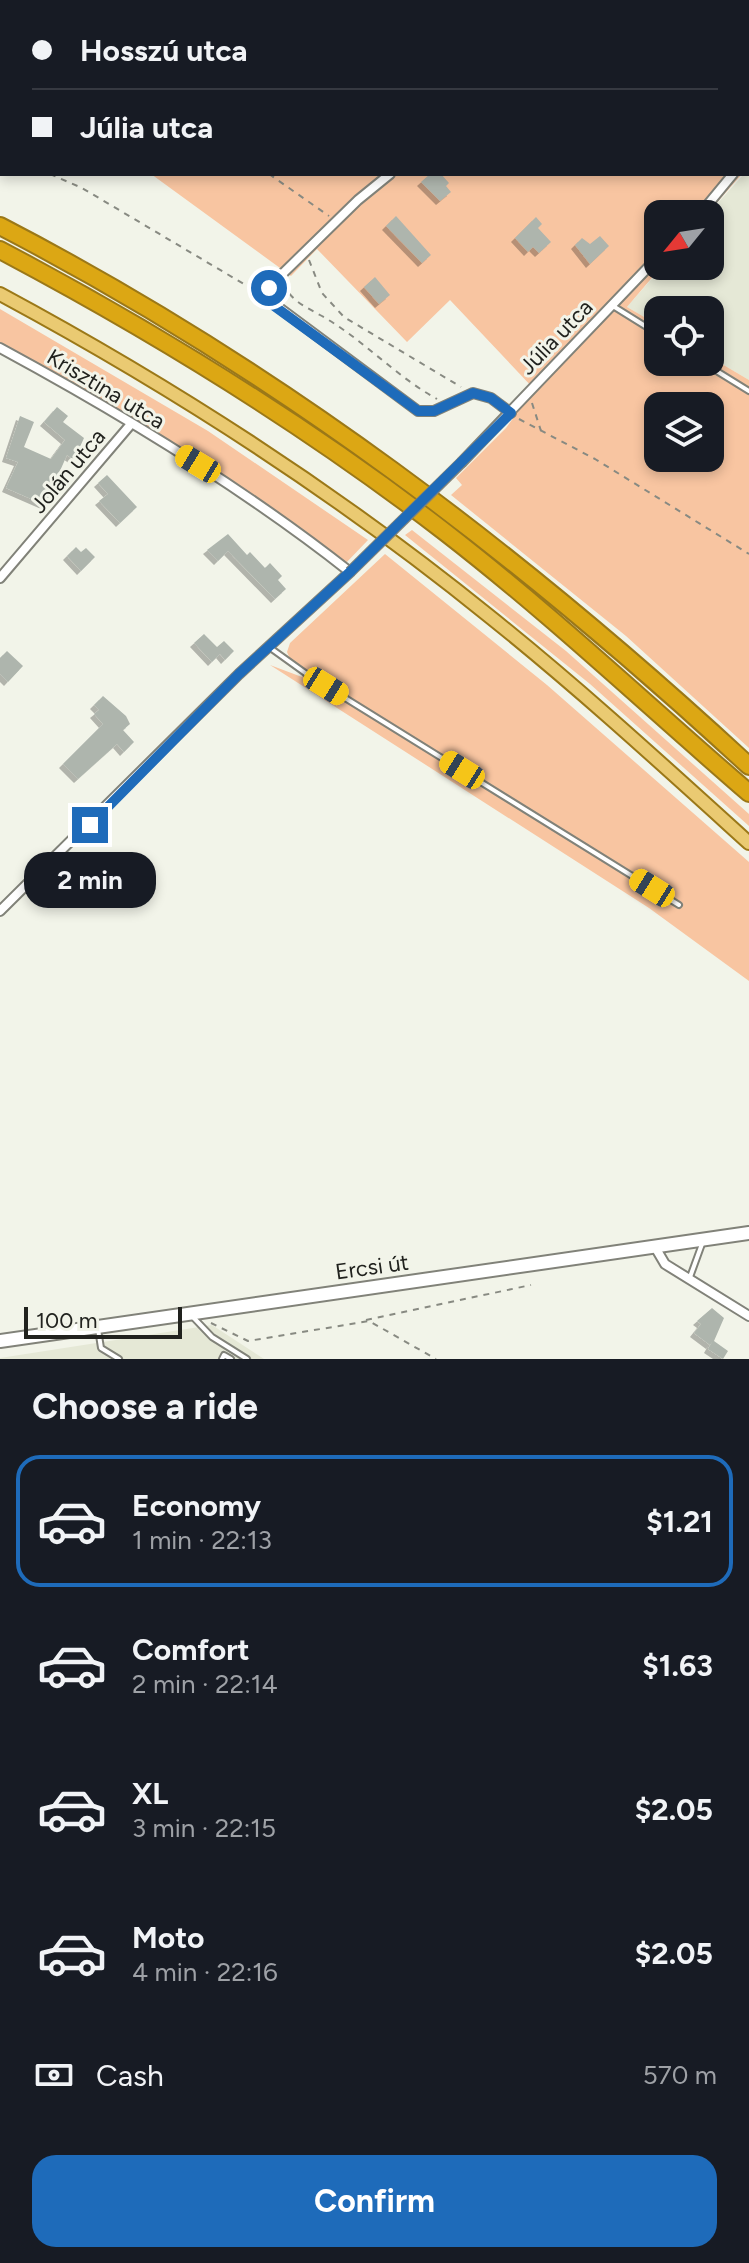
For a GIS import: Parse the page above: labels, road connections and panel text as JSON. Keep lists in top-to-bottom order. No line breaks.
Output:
{"streets":{"main road":["Ercsi út"],"street":["Júlia utca","Krisztina utca","Jolán utca"]},"crossings":[["Júlia utca","Krisztina utca"],["Krisztina utca","Jolán utca"]],"scale_bar":"100 m","north":"bottom left","page":{"banner":["Hosszú utca","Júlia utca"],"bubble":"2 min","scale":"100 m","heading":"Choose a ride","list":[{"name":"Economy","note":"1 min · 22:13","value":"$1.21"},{"name":"Comfort","note":"2 min · 22:14","value":"$1.63"},{"name":"XL","note":"3 min · 22:15","value":"$2.05"},{"name":"Moto","note":"4 min · 22:16","value":"$2.05"}],"pay":["Cash","570 m"],"buttons":"Confirm"}}
